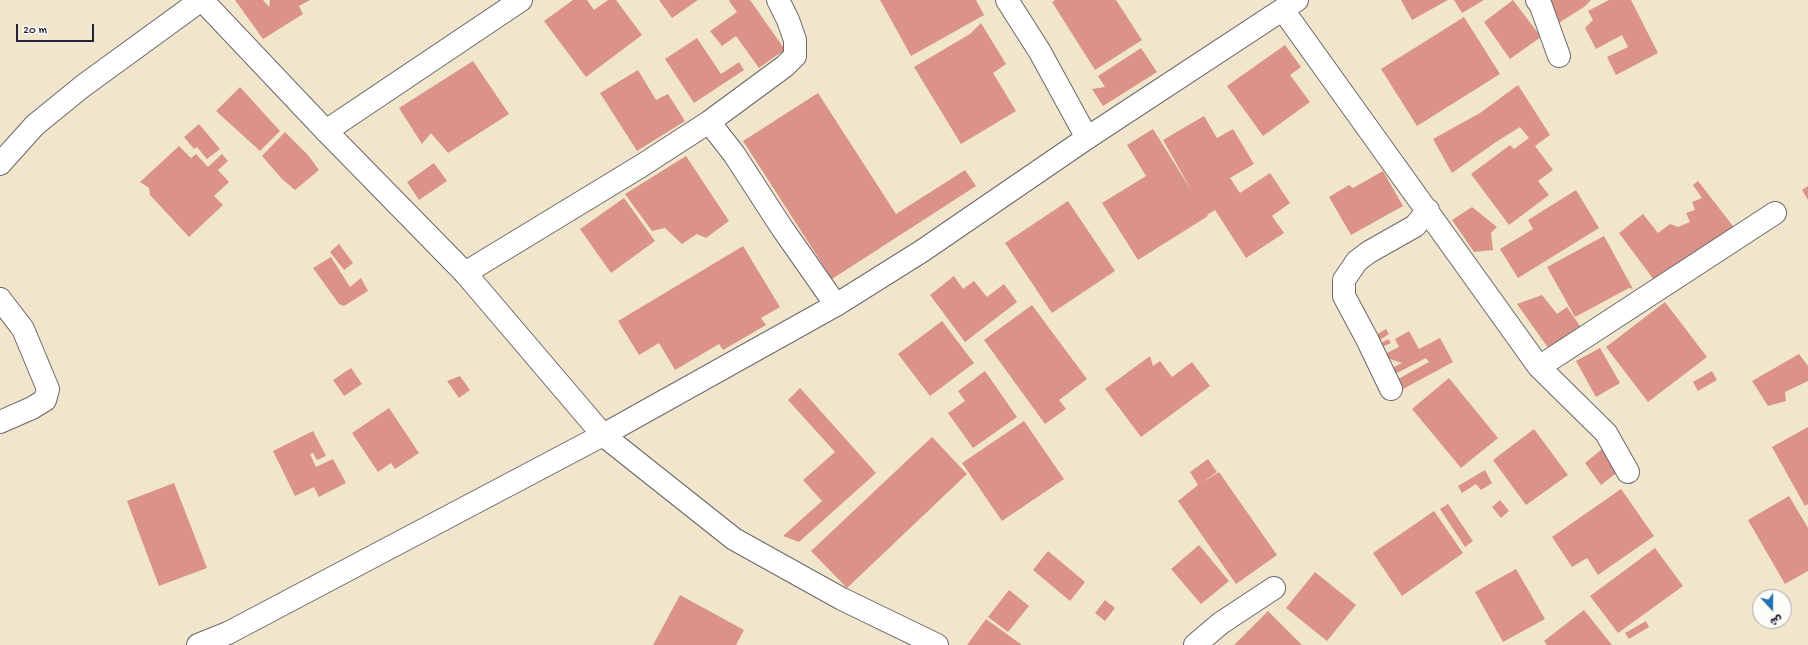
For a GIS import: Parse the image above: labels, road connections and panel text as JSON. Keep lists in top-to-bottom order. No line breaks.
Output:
{"scale_bar":"20 m","north":"bottom"}
